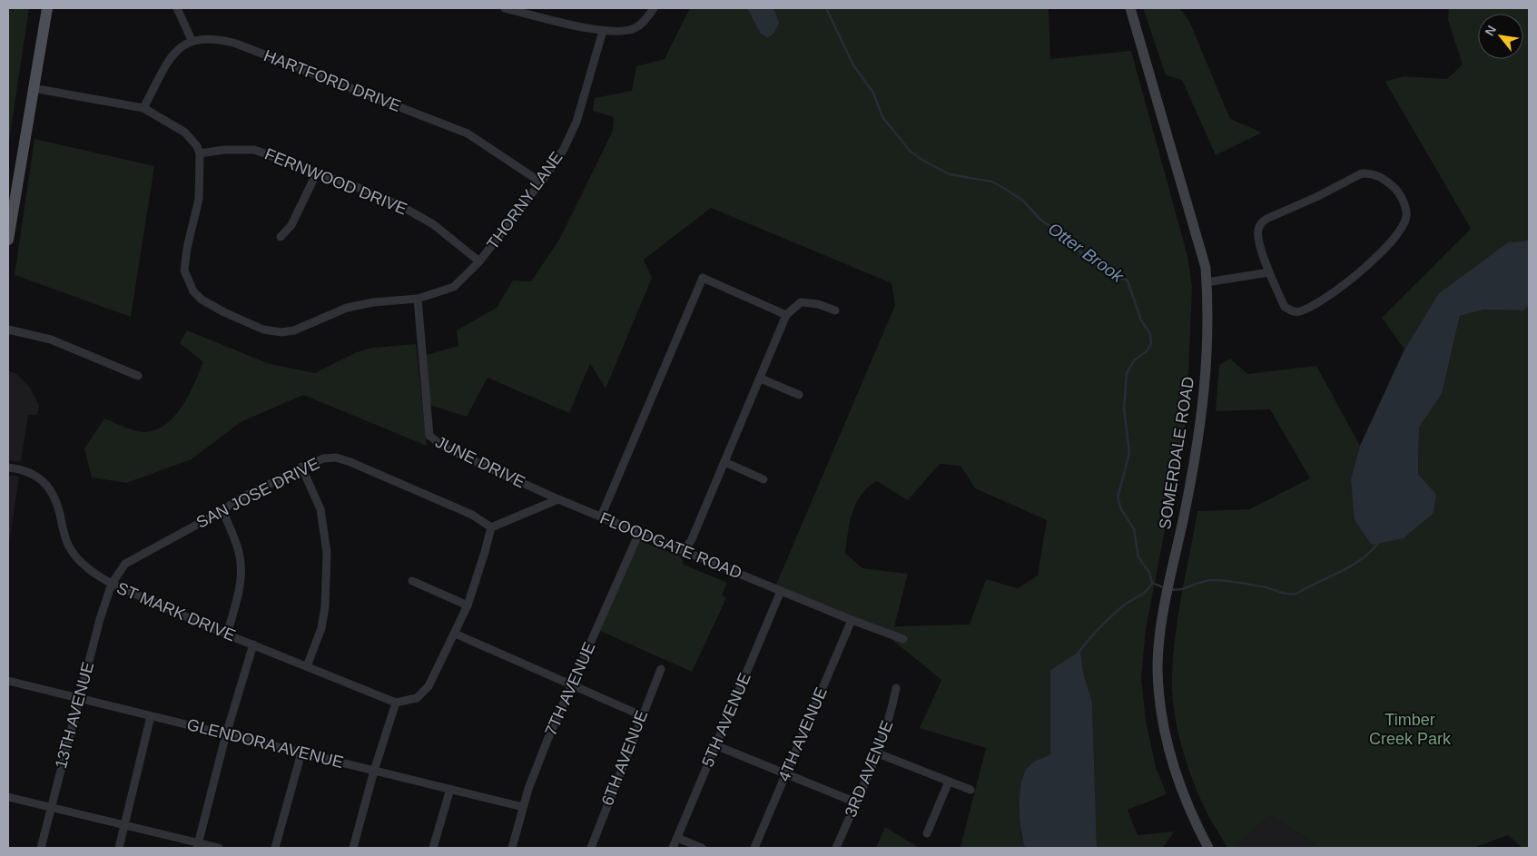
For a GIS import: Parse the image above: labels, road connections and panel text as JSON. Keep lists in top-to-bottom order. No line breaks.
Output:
{"streets":{"main road":["SOMERDALE ROAD"],"street":["HARTFORD DRIVE","FERNWOOD DRIVE","THORNY LANE","JUNE DRIVE","SAN JOSE DRIVE","FLOODGATE ROAD","ST MARK DRIVE","7TH AVENUE","13TH AVENUE","5TH AVENUE","4TH AVENUE","GLENDORA AVENUE","6TH AVENUE","3RD AVENUE"]},"crossings":[["HARTFORD DRIVE","THORNY LANE"],["FERNWOOD DRIVE","THORNY LANE"],["THORNY LANE","JUNE DRIVE"],["JUNE DRIVE","FLOODGATE ROAD"],["SAN JOSE DRIVE","ST MARK DRIVE"],["SAN JOSE DRIVE","13TH AVENUE"],["FLOODGATE ROAD","7TH AVENUE"],["FLOODGATE ROAD","5TH AVENUE"],["FLOODGATE ROAD","4TH AVENUE"],["ST MARK DRIVE","13TH AVENUE"],["7TH AVENUE","GLENDORA AVENUE"],["13TH AVENUE","GLENDORA AVENUE"]],"water":["Otter Brook"],"parks":["Timber Creek Park"],"north":"top left"}
